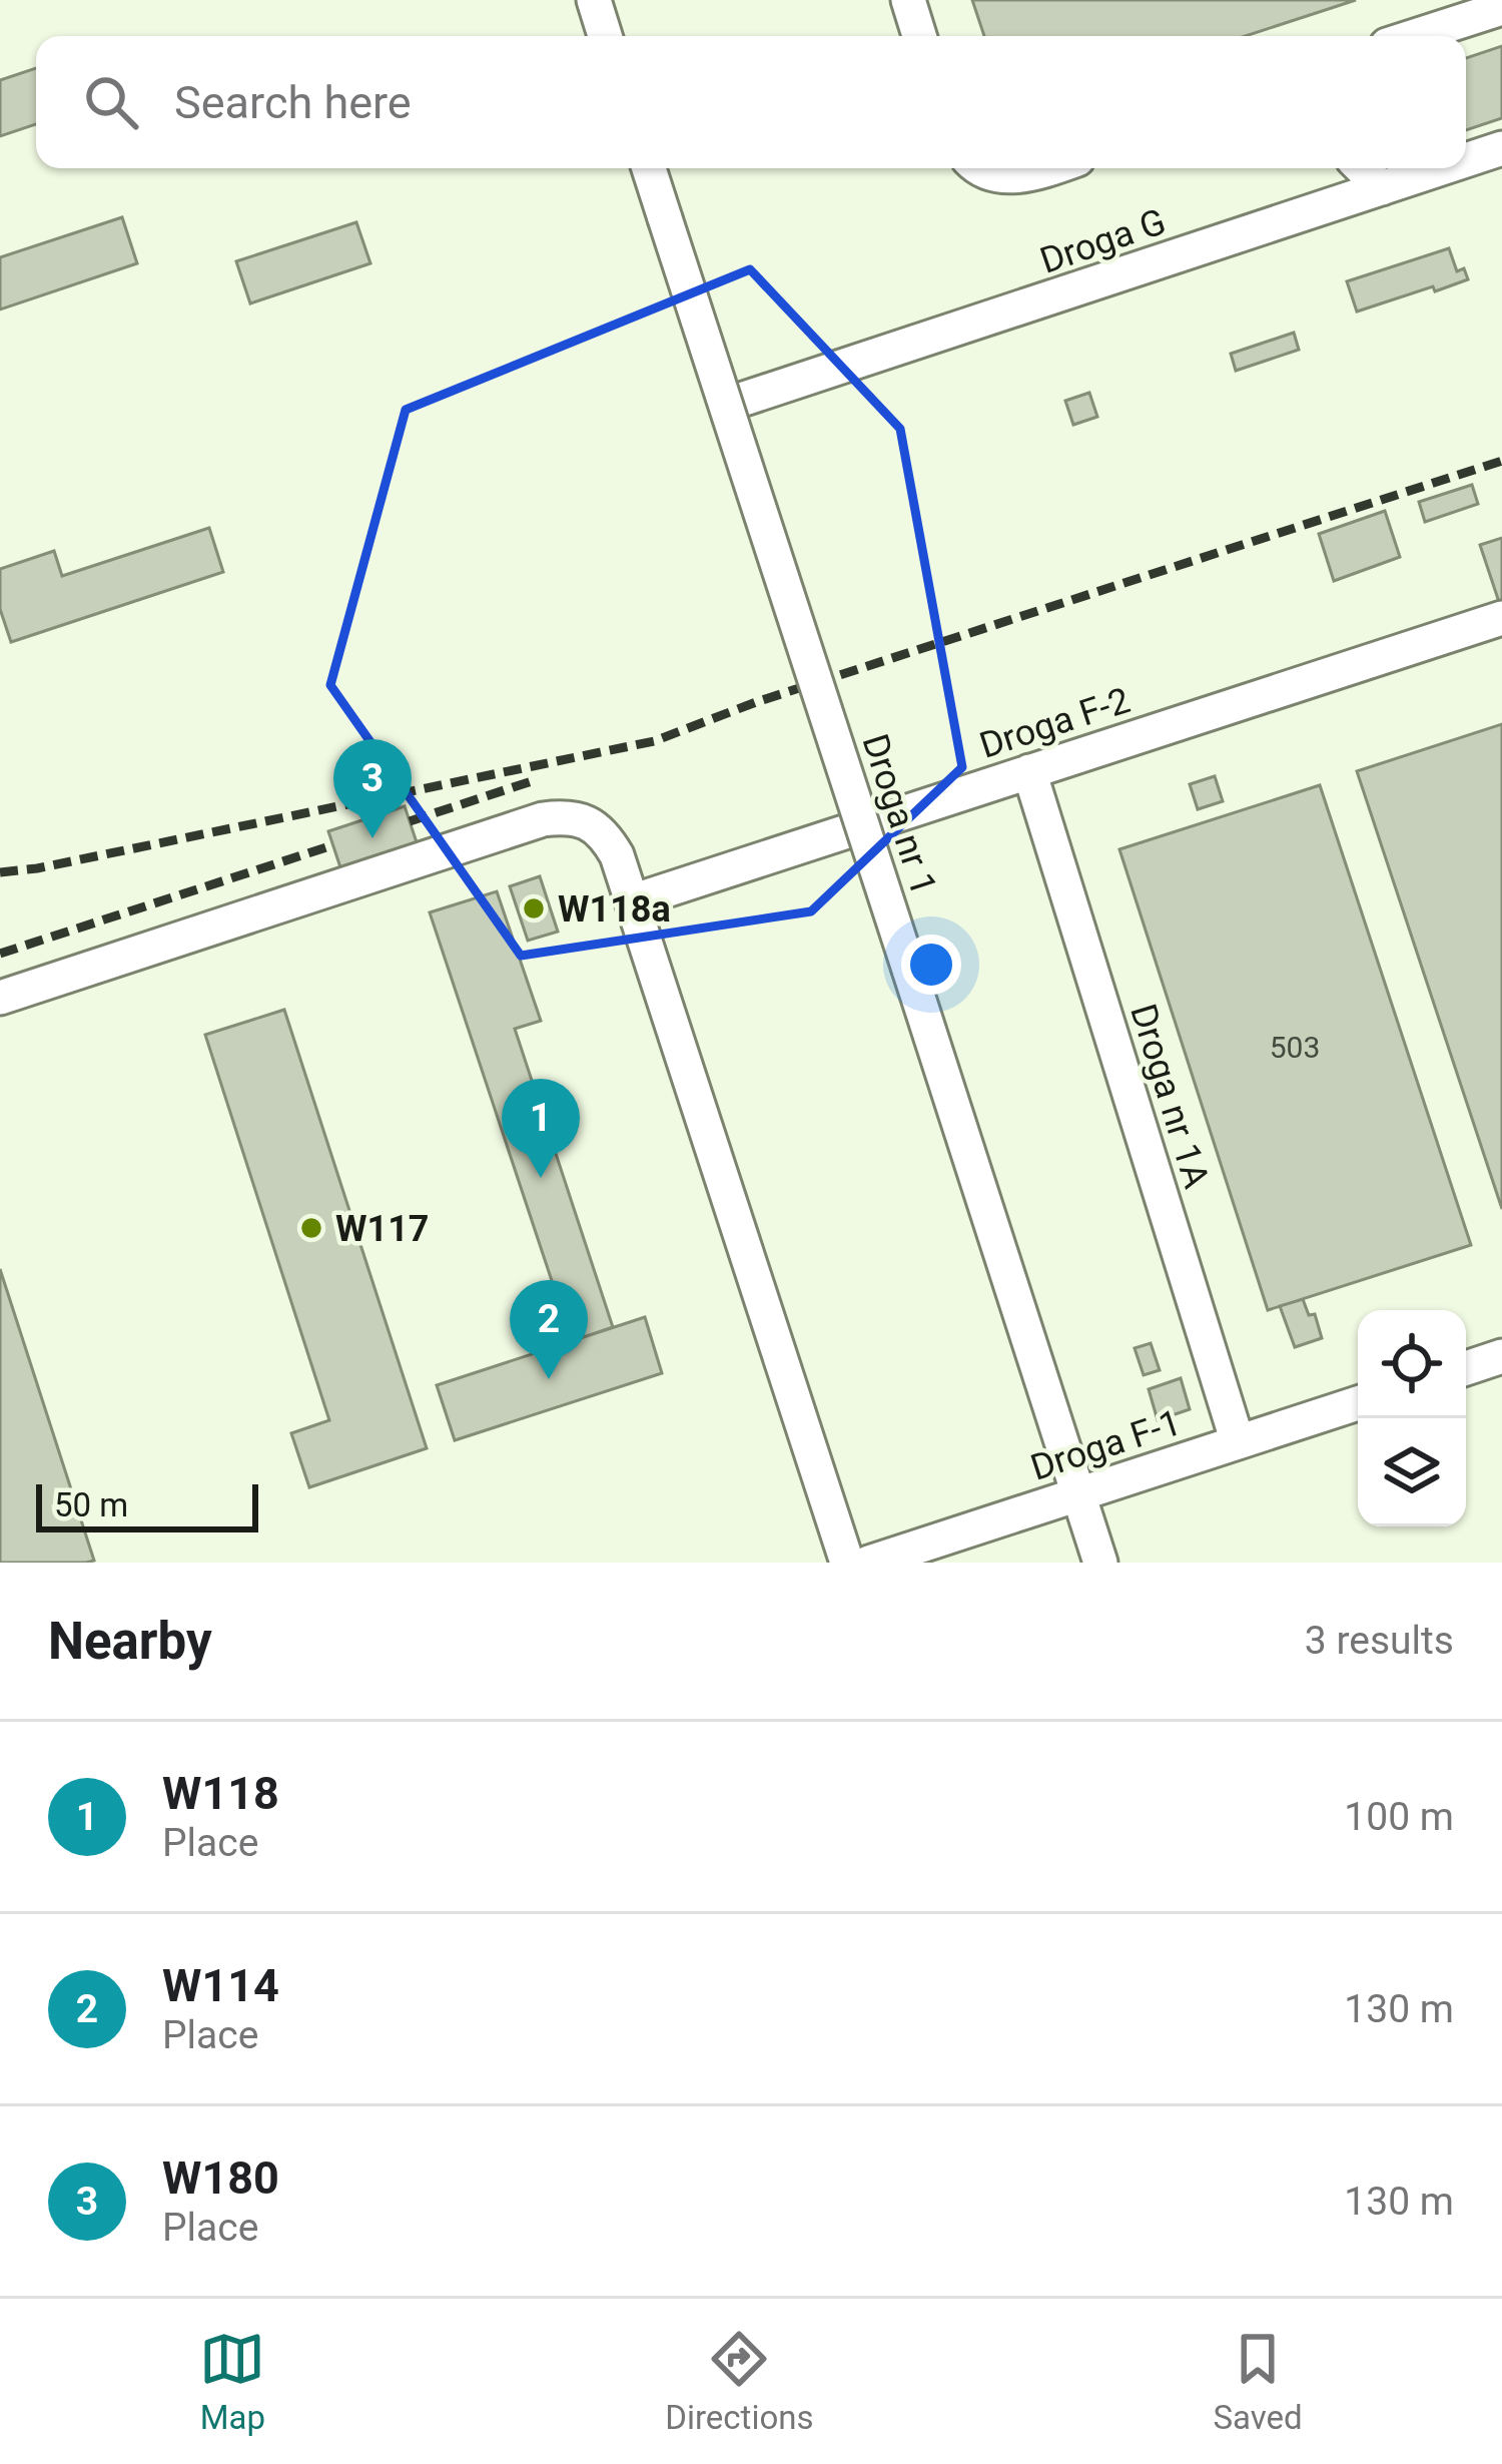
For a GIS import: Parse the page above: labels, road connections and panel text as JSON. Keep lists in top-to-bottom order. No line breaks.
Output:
{"streets":{"lane":["Droga G","Droga F-2","Droga nr 1","Droga nr 1A","Droga F-1"]},"crossings":[["Droga G","Droga nr 1"],["Droga F-2","Droga nr 1A"],["Droga nr 1","Droga F-1"],["Droga nr 1A","Droga F-1"]],"places":["W118a","W117"],"house_numbers":["503"],"scale_bar":"50 m","page":{"search":"Search here","pins":["3","1","2"],"scale":"50 m","heading":["Nearby","3 results"],"list":[{"mark":"1","name":"W118","note":"Place","value":"100 m"},{"mark":"2","name":"W114","note":"Place","value":"130 m"},{"mark":"3","name":"W180","note":"Place","value":"130 m"}],"nav":["Map","Directions","Saved"]}}
